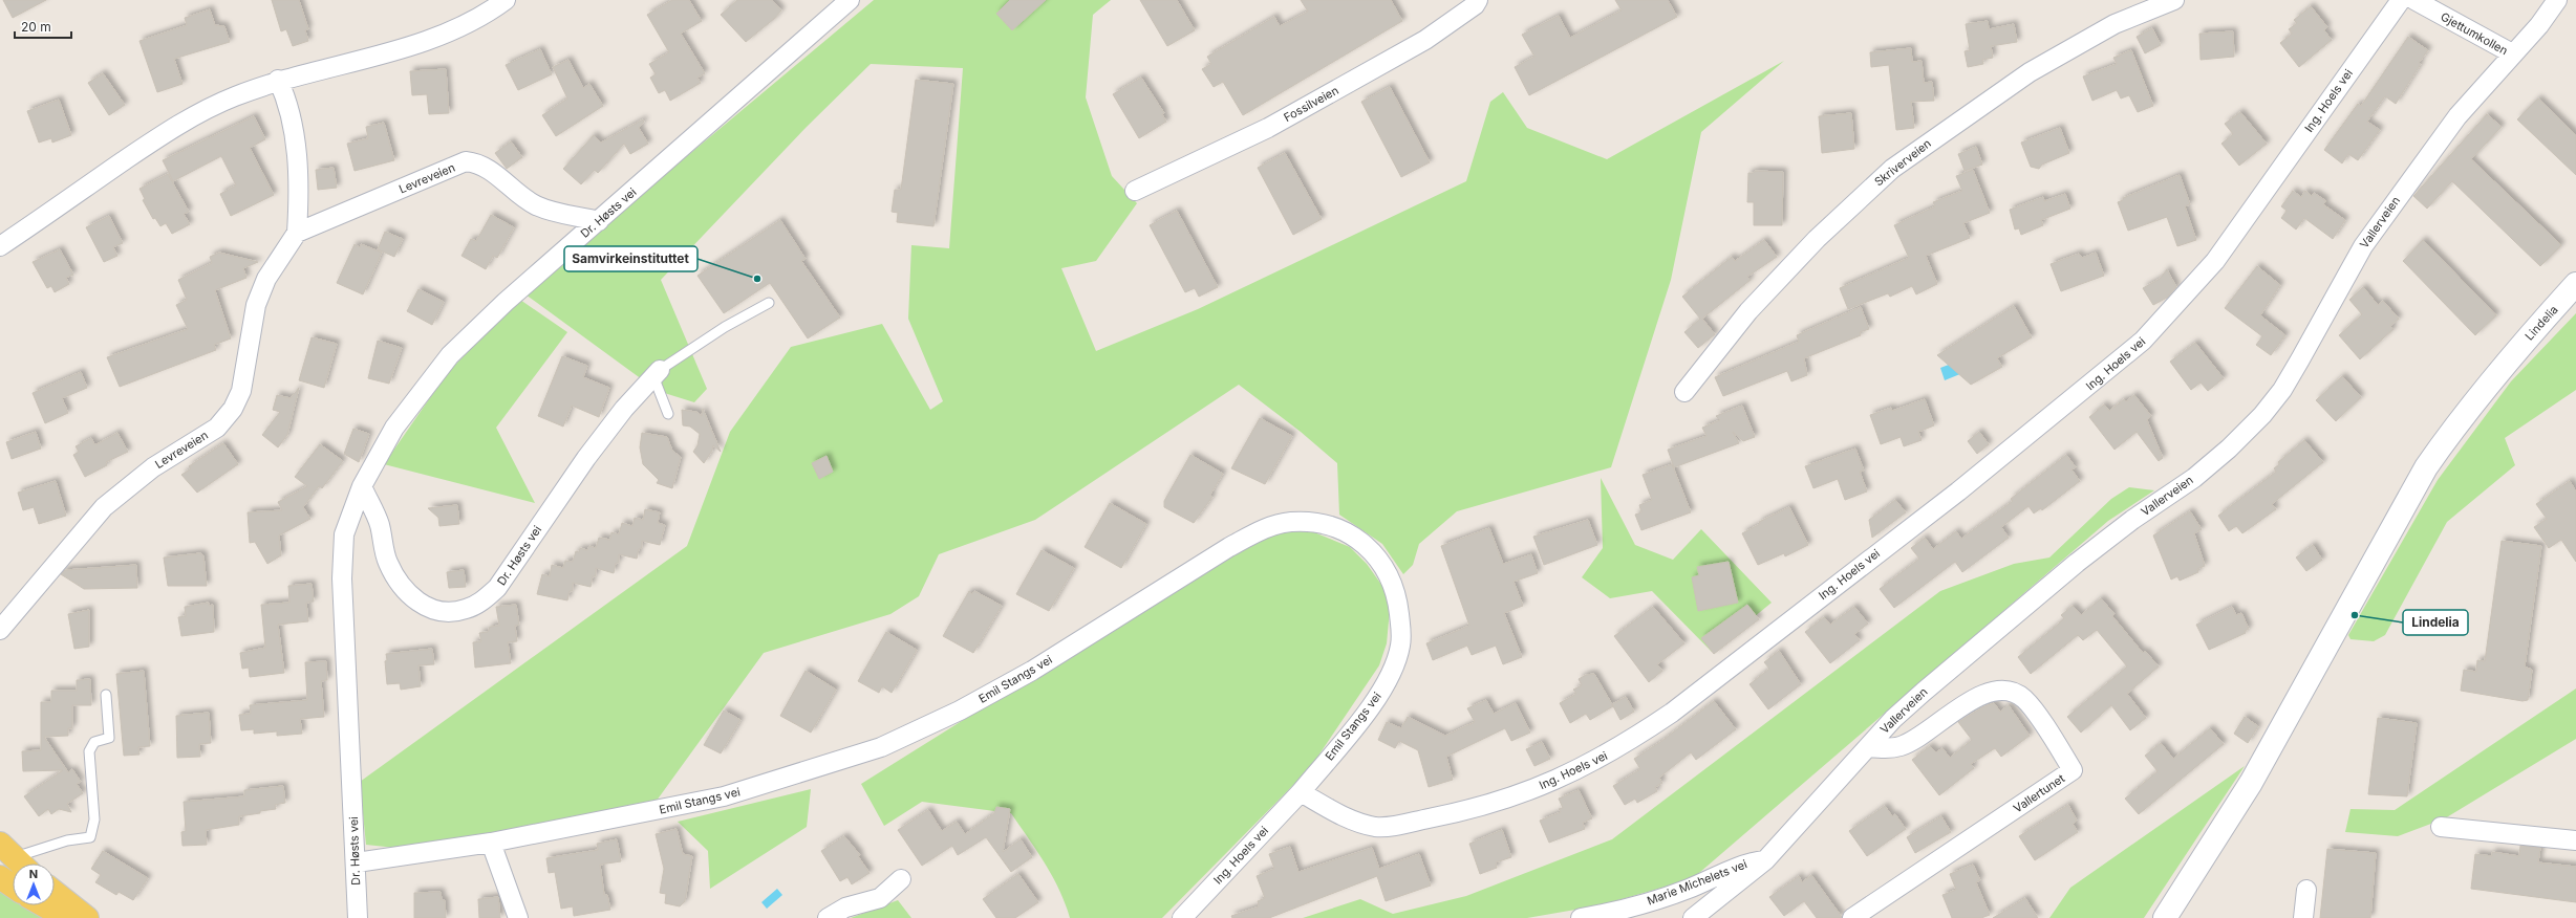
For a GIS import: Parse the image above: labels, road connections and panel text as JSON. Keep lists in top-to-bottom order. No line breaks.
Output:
{"streets":{"main road":["Lindelia"],"street":["Gjettumkollen","Ing. Hoels vei","Fossilveien","Skriverveien","Levreveien","Dr. Høsts vei","Vallerveien","Emil Stangs vei","Vallertunet","Marie Michelets vei"]},"crossings":[["Gjettumkollen","Vallerveien"],["Ing. Hoels vei","Emil Stangs vei"],["Levreveien","Dr. Høsts vei"],["Dr. Høsts vei","Emil Stangs vei"],["Vallerveien","Vallertunet"],["Vallerveien","Marie Michelets vei"]],"places":["Samvirkeinstituttet","Lindelia"],"scale_bar":"20 m","north":"top"}
